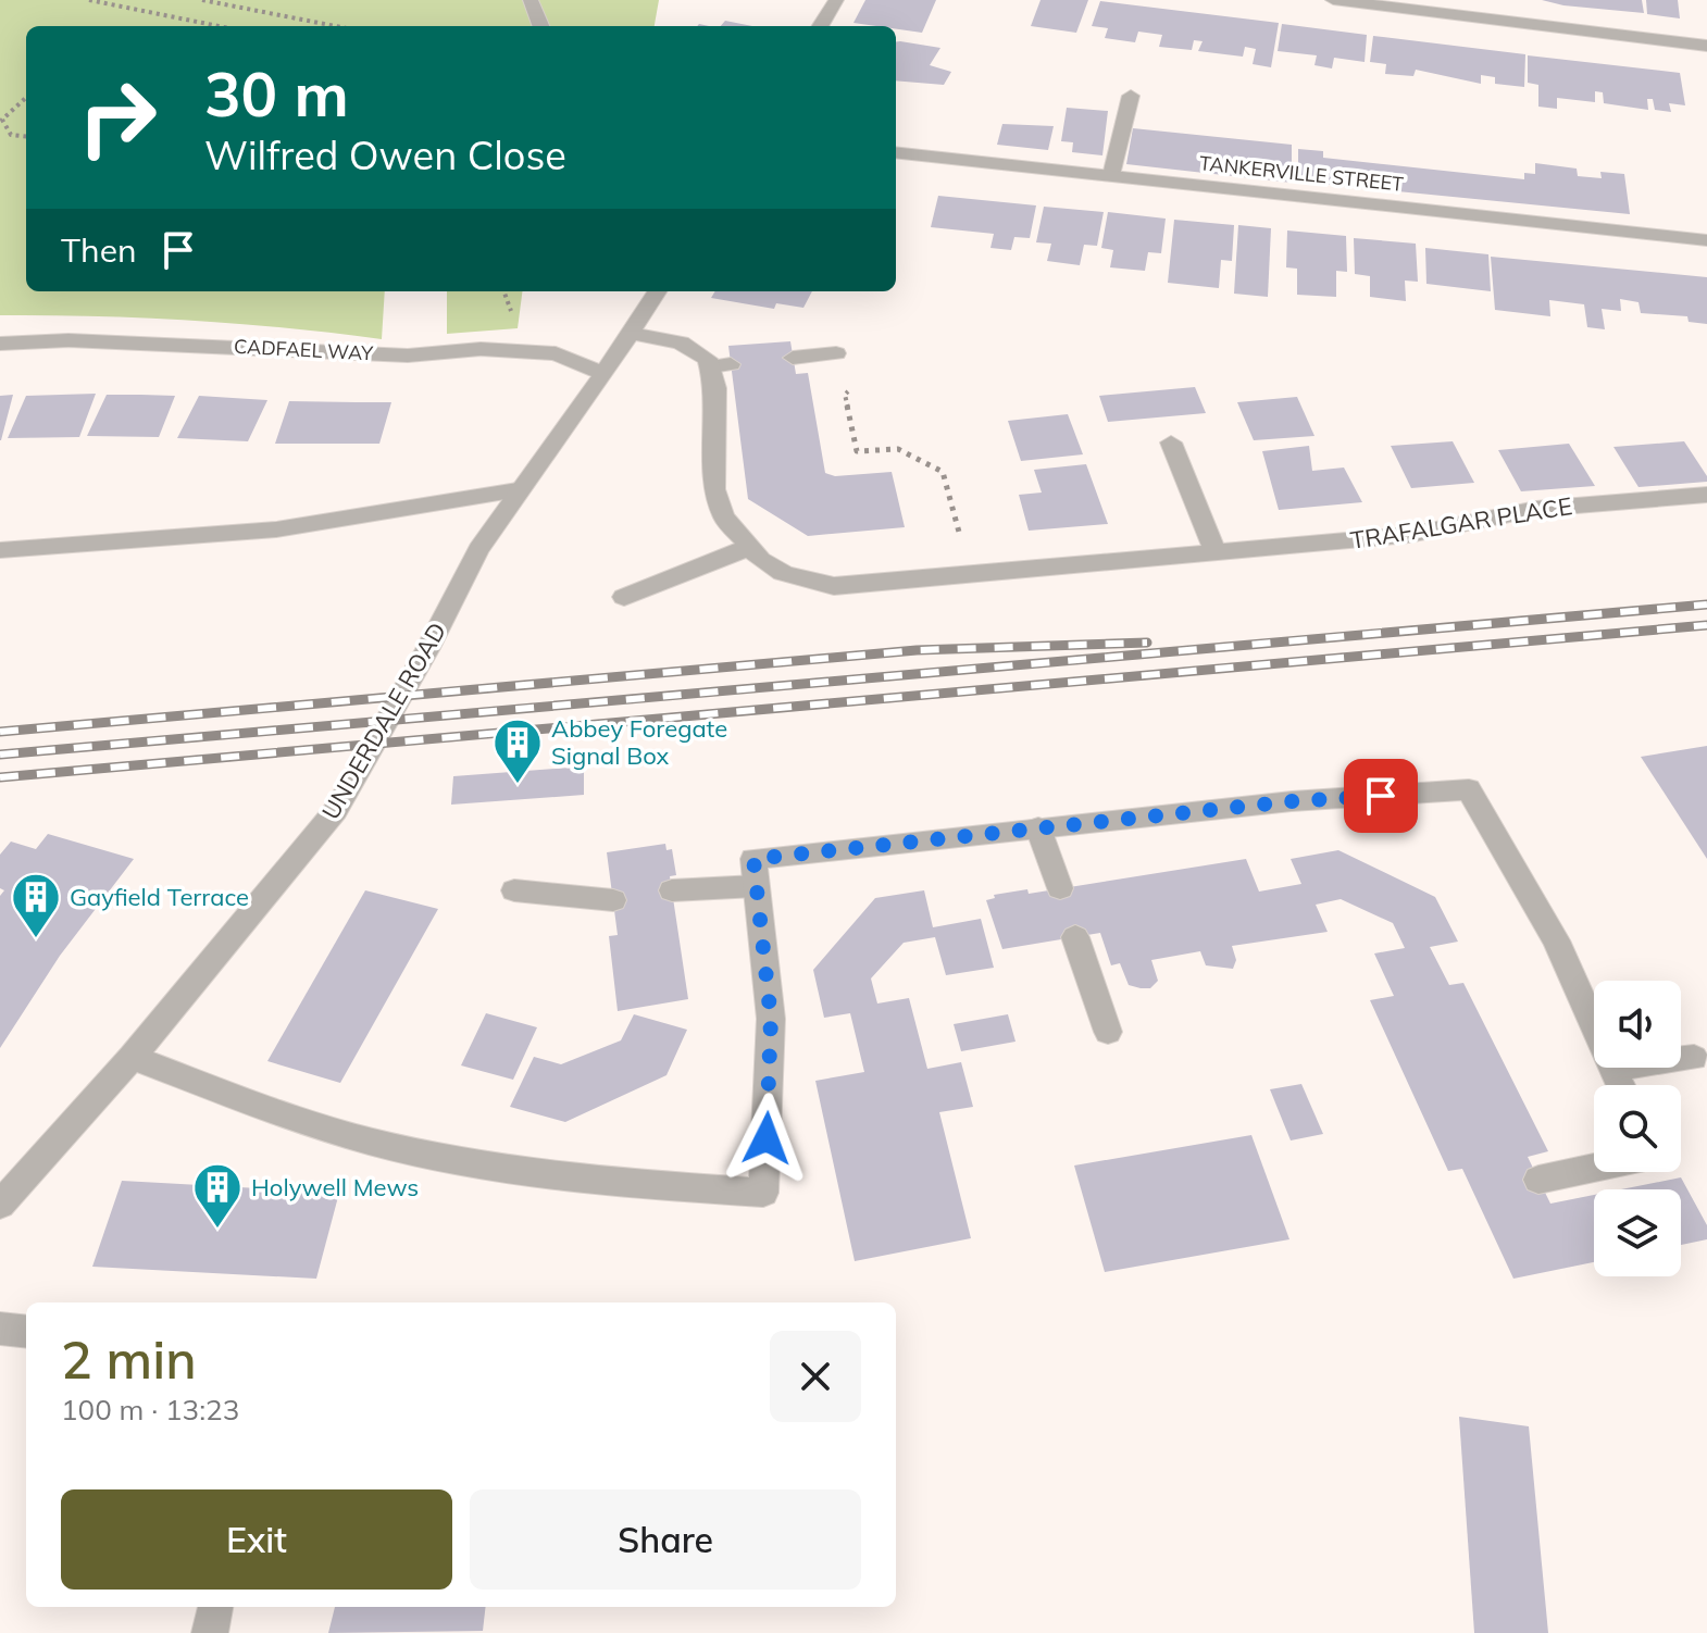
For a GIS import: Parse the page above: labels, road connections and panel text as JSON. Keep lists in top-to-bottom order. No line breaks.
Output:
{"streets":{"street":["TANKERVILLE STREET","CADFAEL WAY","TRAFALGAR PLACE","UNDERDALE ROAD"]},"crossings":[["CADFAEL WAY","UNDERDALE ROAD"],["TRAFALGAR PLACE","UNDERDALE ROAD"]],"places":{"building":["Abbey Foregate Signal Box","Gayfield Terrace","Holywell Mews"]},"page":{"turn":["30 m","Wilfred Owen Close"],"then":"Then","heading":["2 min","100 m · 13:23"],"buttons":["Exit","Share"]}}
